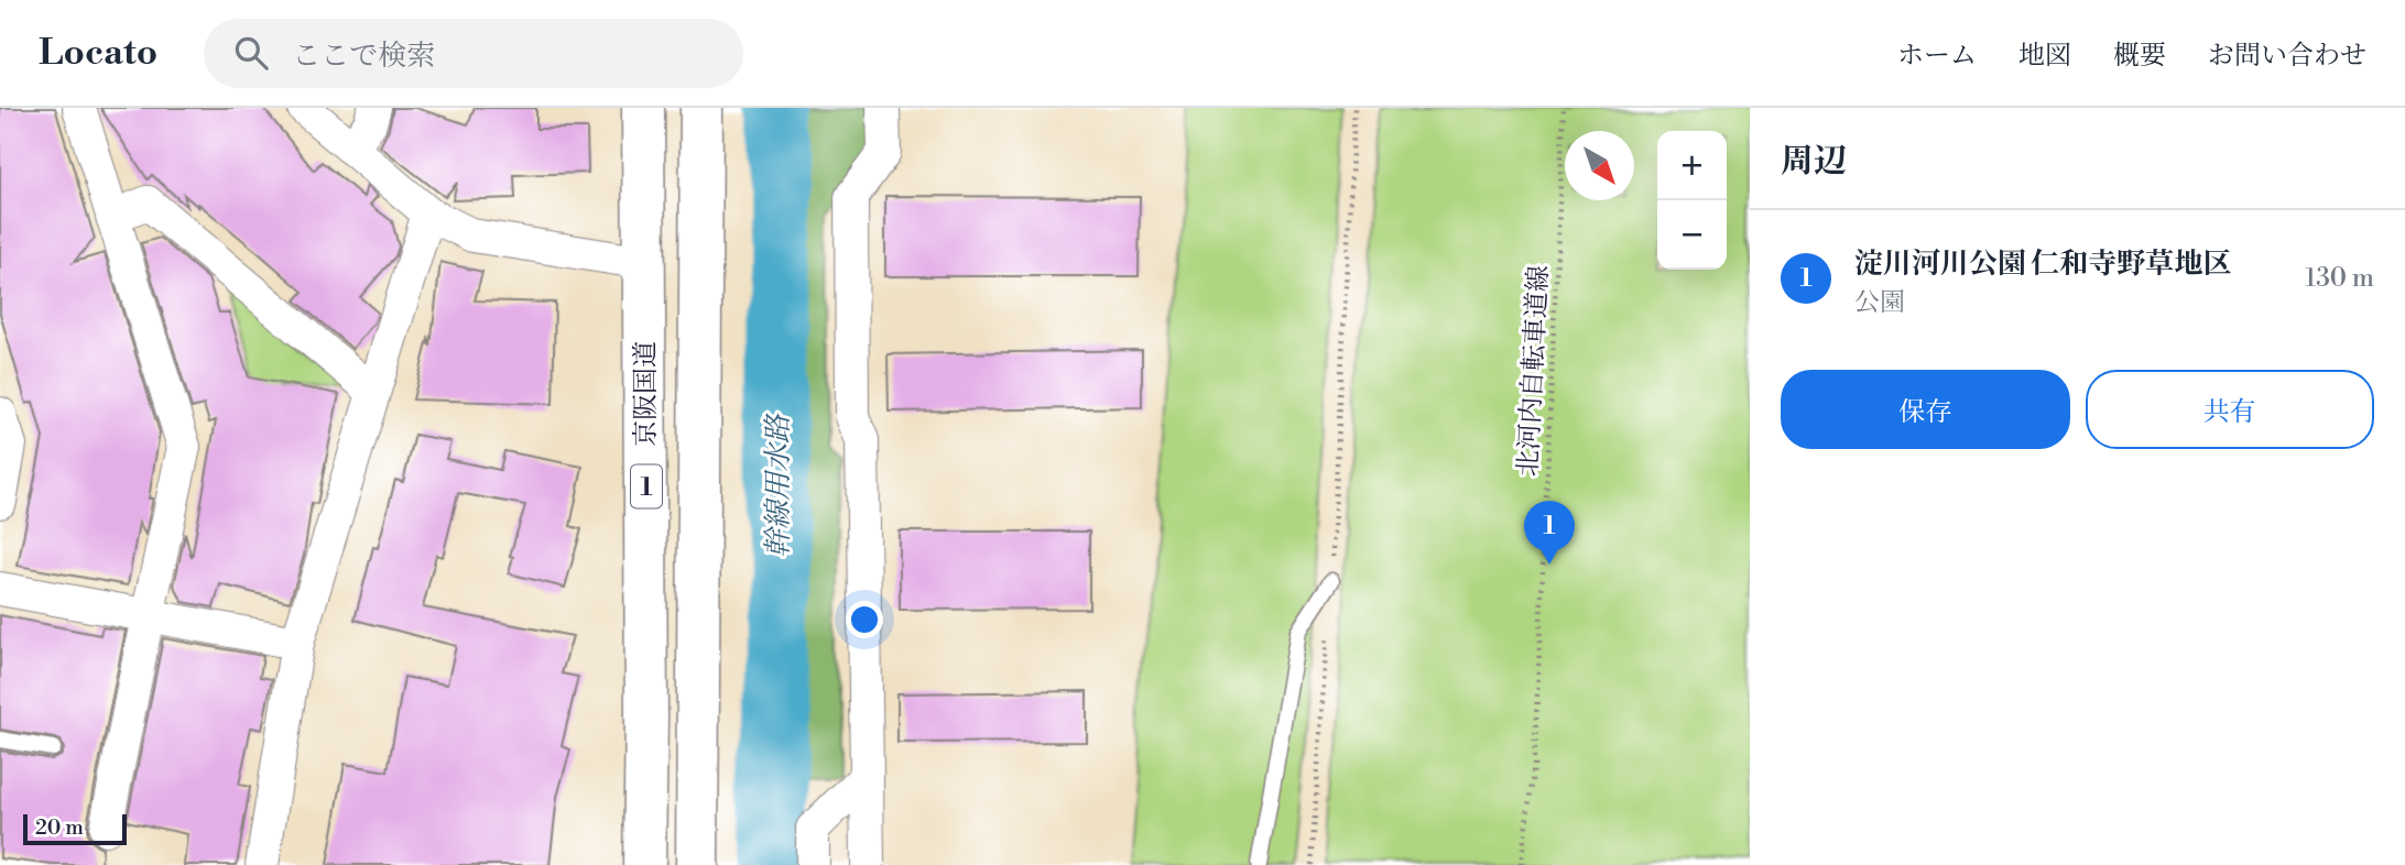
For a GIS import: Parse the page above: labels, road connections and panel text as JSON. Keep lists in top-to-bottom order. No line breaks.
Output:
{"streets":{"highway":["京阪国道","1"],"path":["北河内自転車道線"]},"water":["幹線用水路"],"scale_bar":"20 m","north":"bottom right","page":{"header":"Locato","search":"ここで検索","nav":["ホーム","地図","概要","お問い合わせ"],"heading":"周辺","map_buttons":["+","−"],"list":[{"mark":"1","name":"淀川河川公園 仁和寺野草地区","note":"公園","value":"130 m"}],"buttons":["保存","共有"],"pins":"1","scale":"20 m"}}
